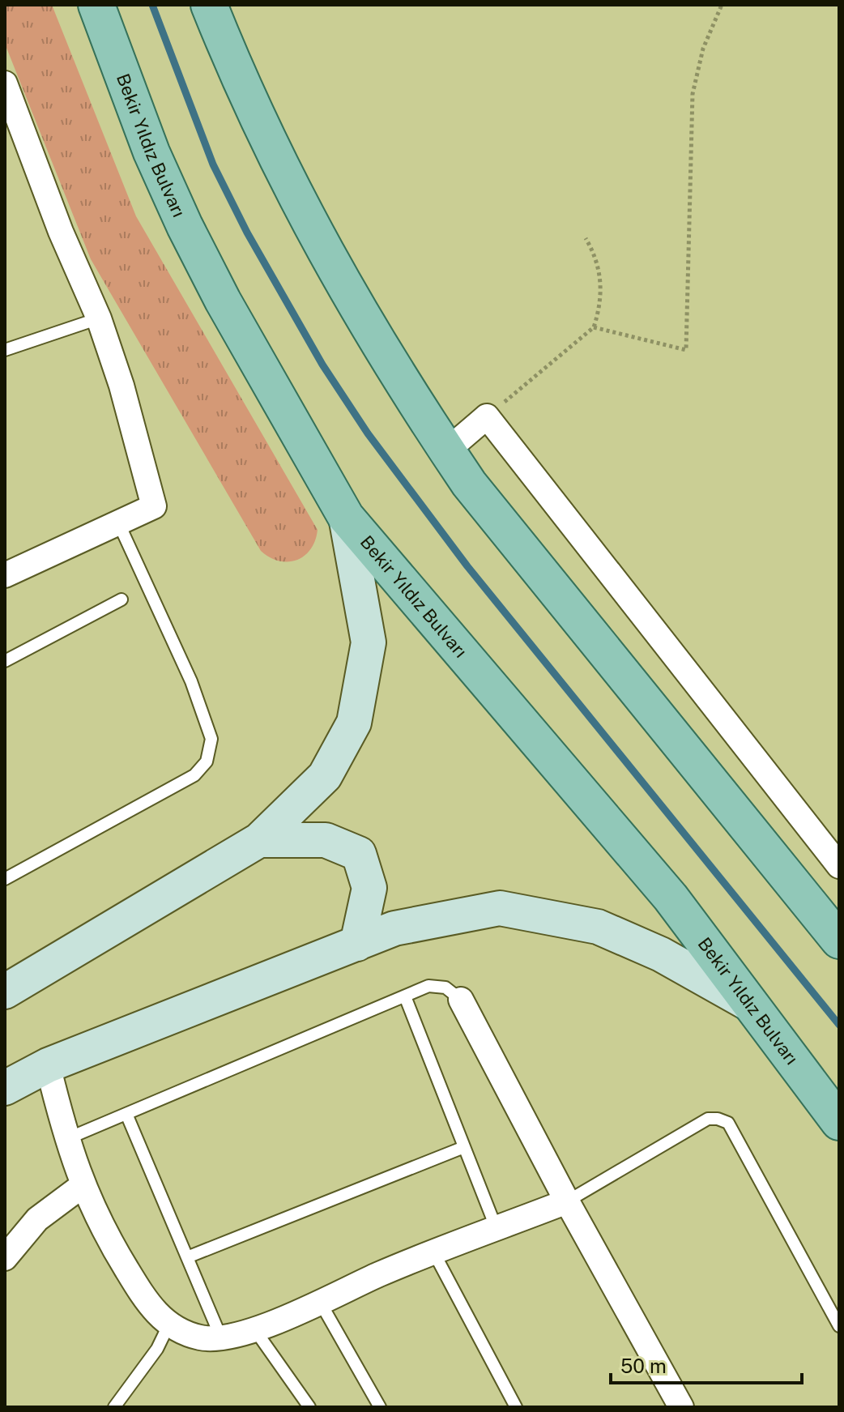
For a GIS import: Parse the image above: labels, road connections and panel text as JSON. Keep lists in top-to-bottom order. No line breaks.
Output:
{"streets":{"main road":["Bekir Yıldız Bulvarı"]},"scale_bar":"50 m"}
